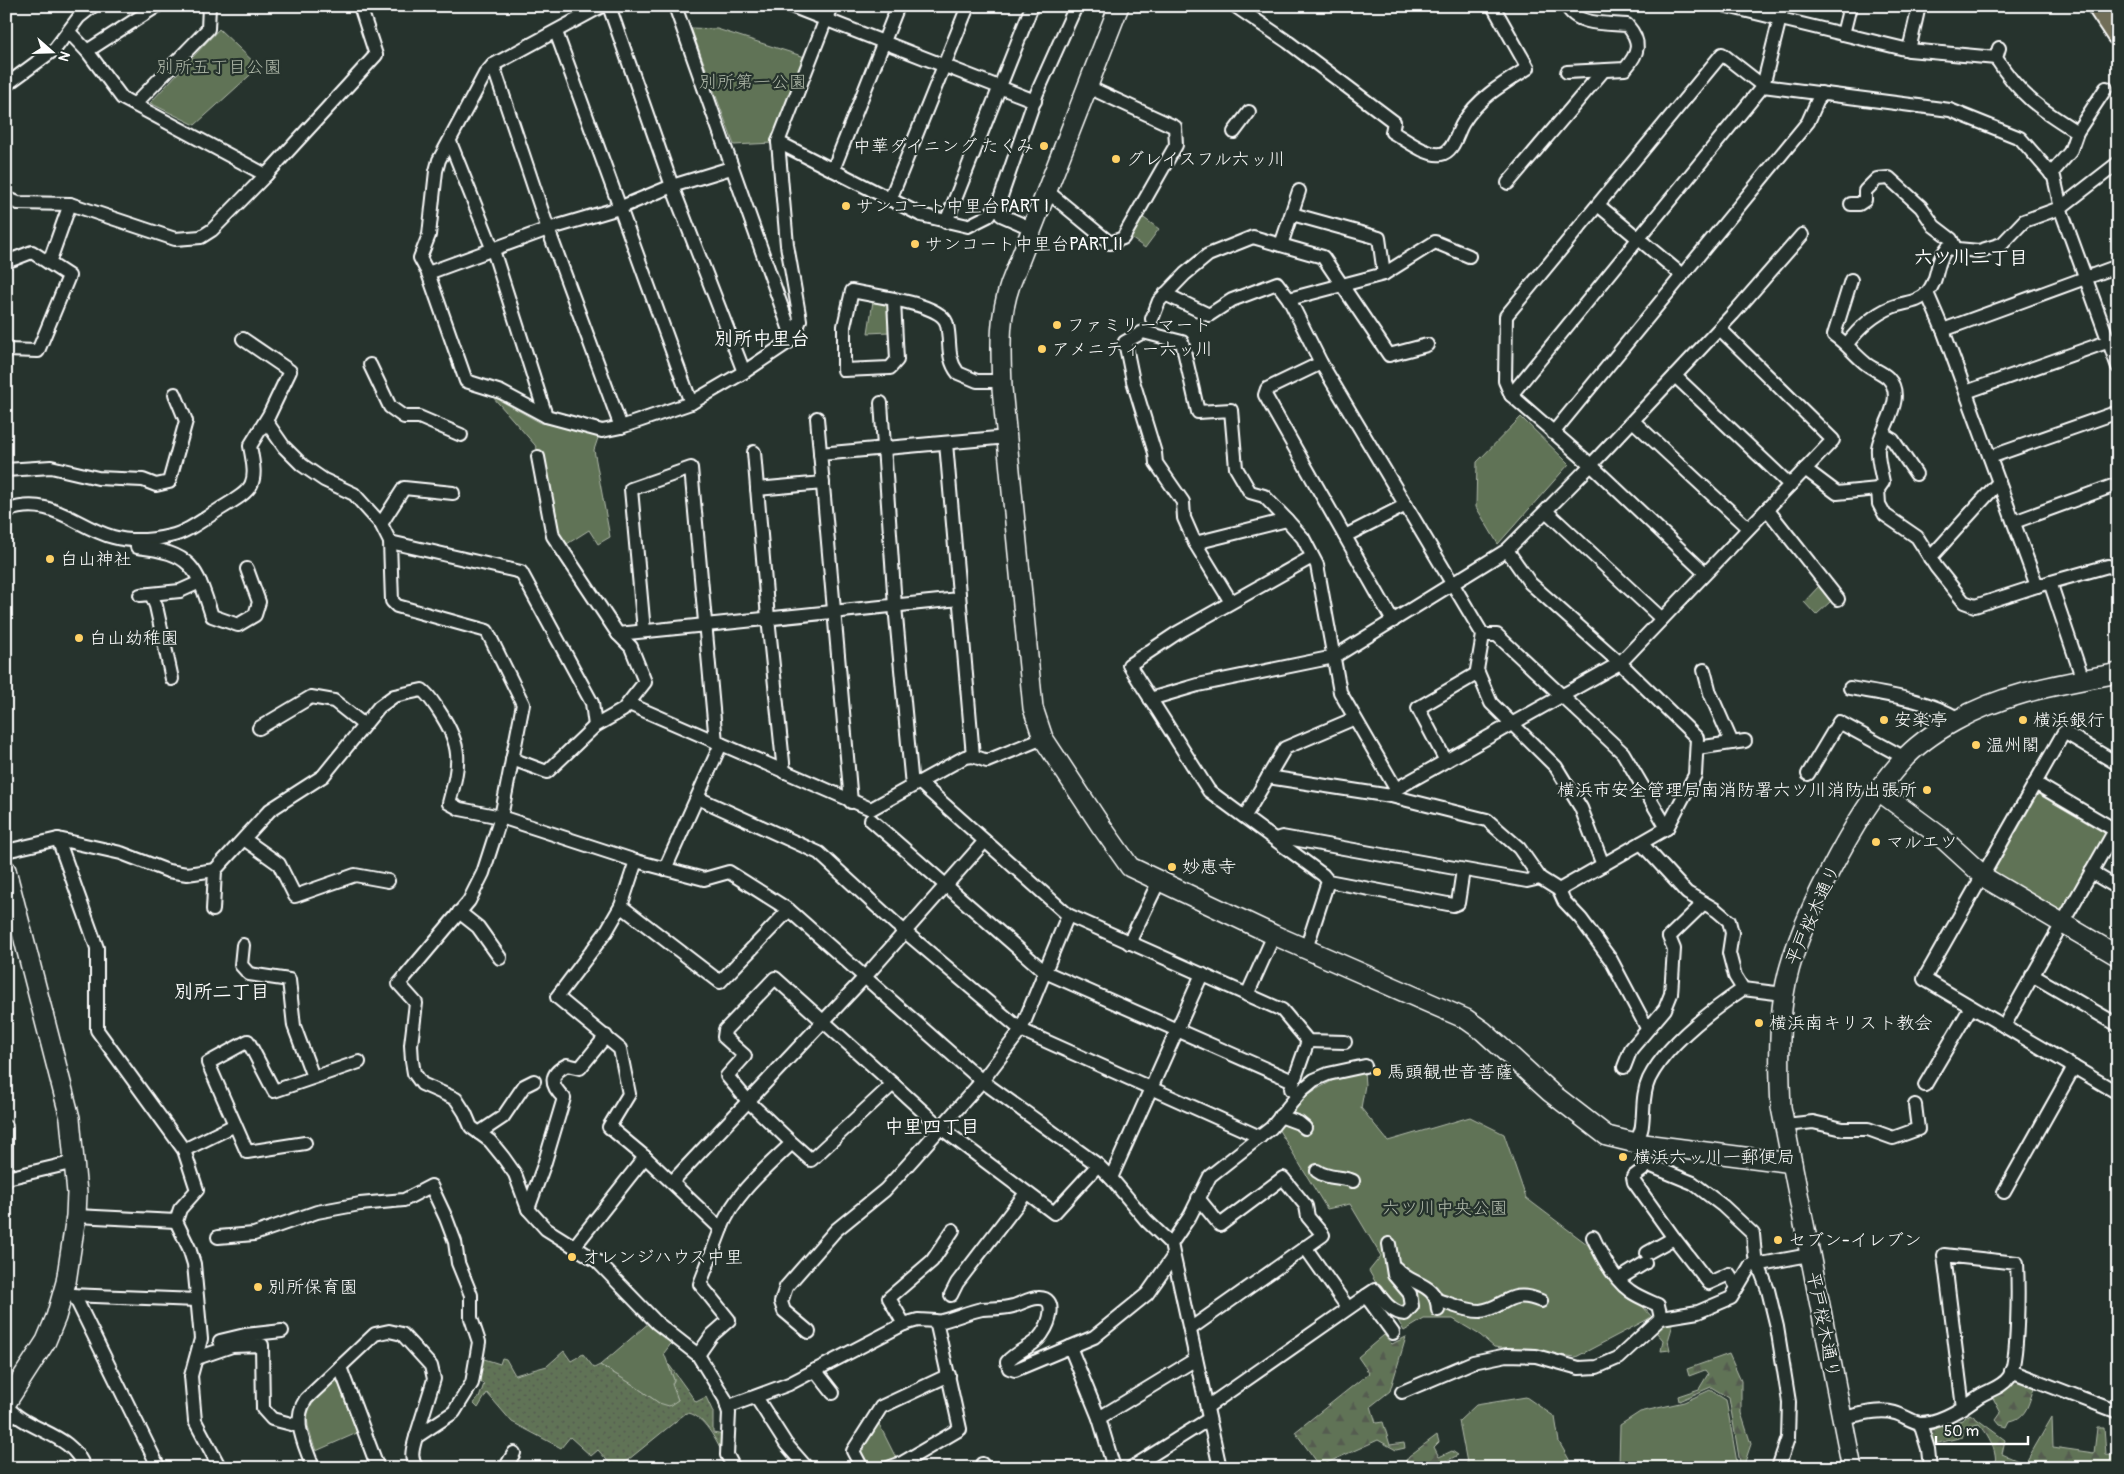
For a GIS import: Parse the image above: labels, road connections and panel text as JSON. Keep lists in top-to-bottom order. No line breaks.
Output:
{"streets":{"street":["平戸桜木通り"]},"districts":["六ツ川二丁目","別所中里台","別所二丁目","中里四丁目"],"parks":["別所五丁目公園","別所第一公園","六ツ川中央公園"],"places":["中華ダイニング たくみ","グレイスフル六ッ川","サンコート中里台PART I","サンコート中里台PART II","ファミリーマート","アメニティー六ッ川","白山神社","白山幼稚園","安楽亭","横浜銀行","温州閣","横浜市安全管理局南消防署六ツ川消防出張所","マルエツ","妙恵寺","横浜南キリスト教会","馬頭観世音菩薩","横浜六ッ川一郵便局","セブン-イレブン","オレンジハウス中里","別所保育園"],"scale_bar":"50 m","north":"right"}
